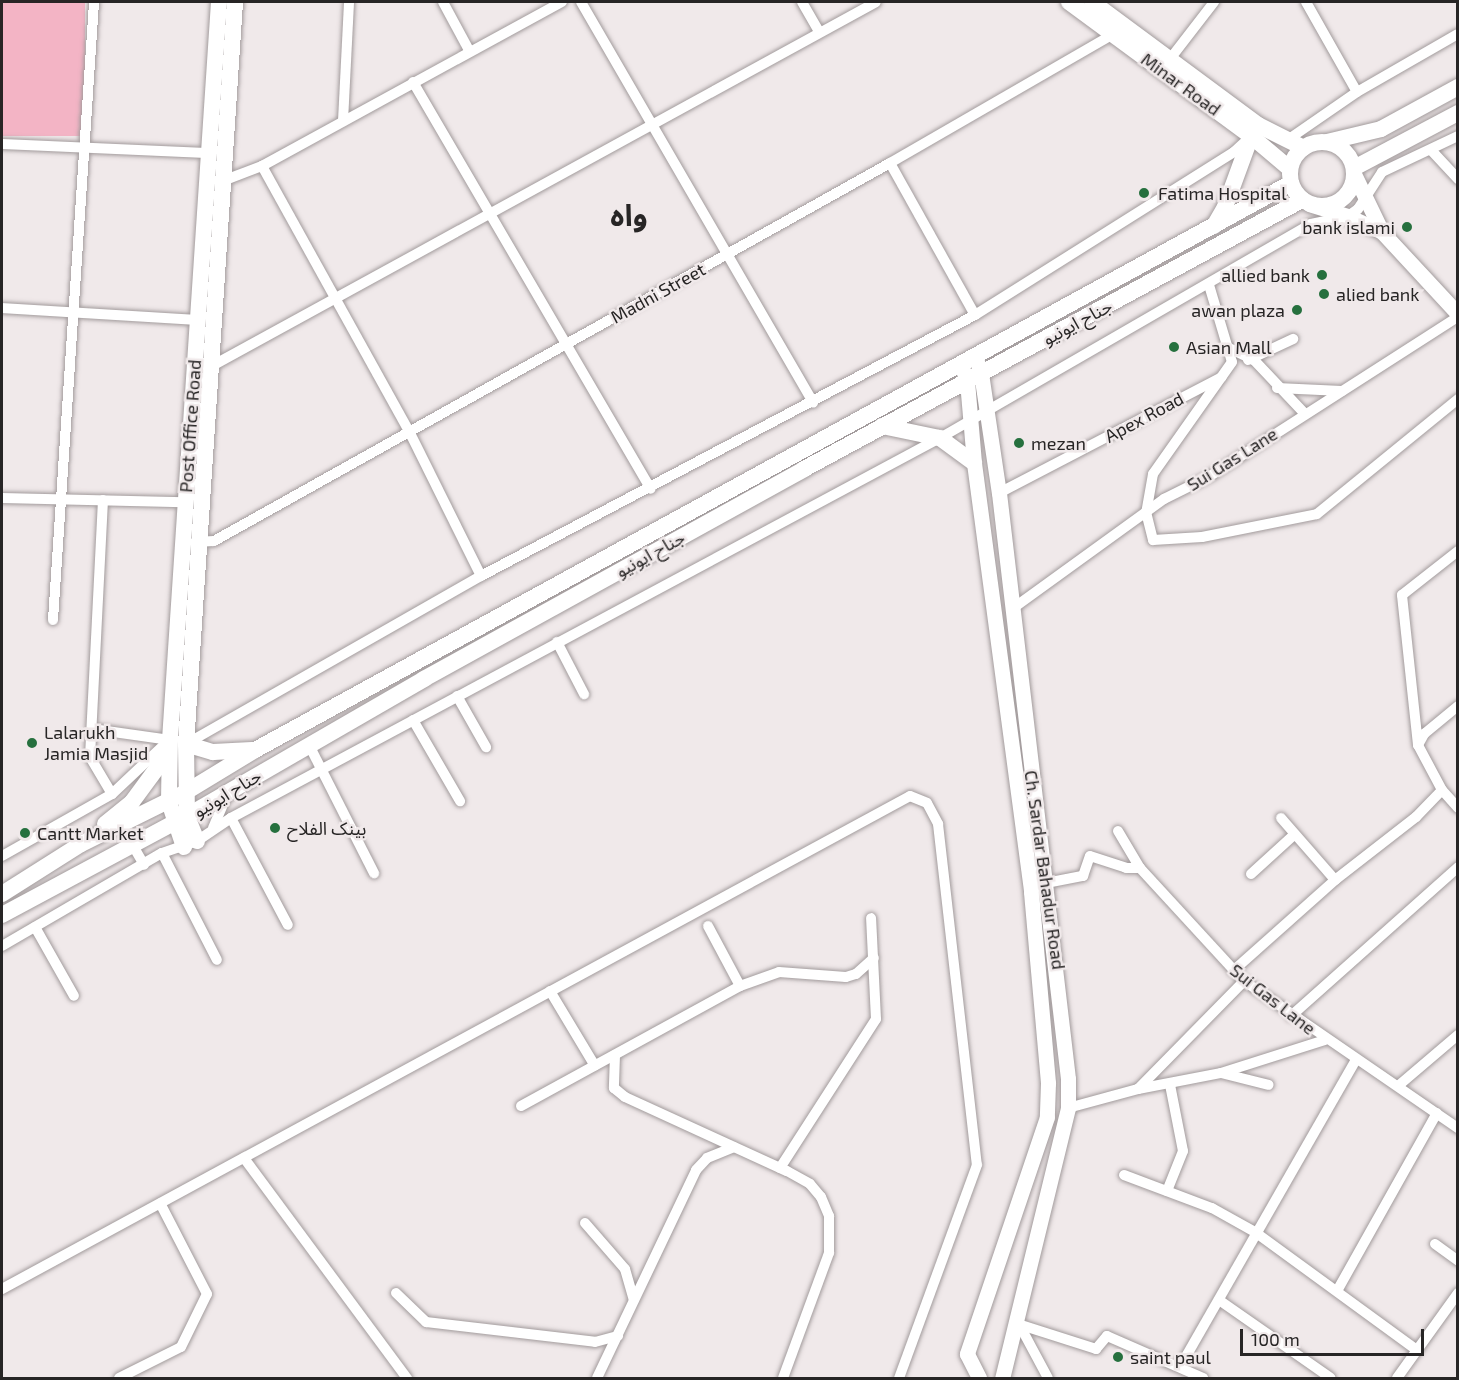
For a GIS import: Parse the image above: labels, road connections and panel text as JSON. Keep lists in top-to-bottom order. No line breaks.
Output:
{"streets":{"main road":["Minar Road","جناح ایونیو","Post Office Road","Ch. Sardar Bahadur Road"],"street":["Madni Street","Apex Road","Sui Gas Lane"]},"crossings":[["Minar Road","Madni Street"],["Minar Road","جناح ایونیو"],["Madni Street","Post Office Road"],["جناح ایونیو","Post Office Road"],["جناح ایونیو","Ch. Sardar Bahadur Road"],["Apex Road","Ch. Sardar Bahadur Road"],["Sui Gas Lane","Ch. Sardar Bahadur Road"]],"districts":["واہ"],"places":["Fatima Hospital","bank islami","allied bank","alied bank","awan plaza","Asian Mall","mezan","Lalarukh Jamia Masjid","بینک الفلاح","Cantt Market","saint paul"],"scale_bar":"100 m"}
